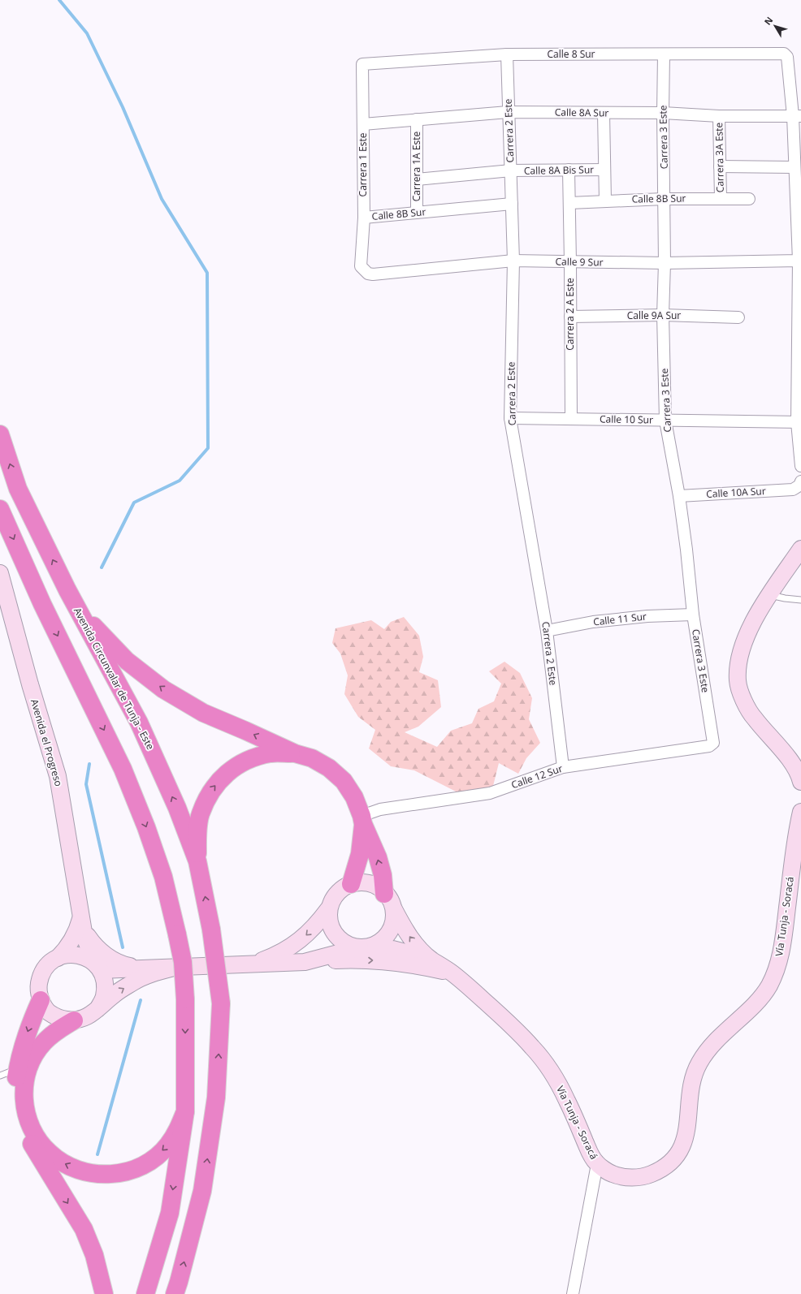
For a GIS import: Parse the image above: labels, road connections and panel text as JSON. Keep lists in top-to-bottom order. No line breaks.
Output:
{"streets":{"highway":["Avenida Circunvalar de Tunja - Este"],"main road":["Avenida el Progreso","Vía Tunja - Soracá"],"street":["Calle 8 Sur","Calle 8A Sur","Carrera 2 Este","Carrera 3 Este","Carrera 3A Este","Carrera 1 Este","Carrera 1A Este","Calle 8A Bis Sur","Calle 8B Sur","Calle 9 Sur","Carrera 2 A Este","Calle 9A Sur","Calle 10 Sur","Calle 10A Sur","Calle 11 Sur","Calle 12 Sur"]},"crossings":[["Calle 8 Sur","Calle 8A Sur"],["Calle 8 Sur","Carrera 2 Este"],["Calle 8 Sur","Carrera 3 Este"],["Calle 8 Sur","Carrera 1 Este"],["Calle 8A Sur","Carrera 2 Este"],["Calle 8A Sur","Carrera 3 Este"],["Calle 8A Sur","Carrera 3A Este"],["Calle 8A Sur","Carrera 1 Este"],["Calle 8A Sur","Carrera 1A Este"],["Carrera 2 Este","Calle 8A Bis Sur"],["Carrera 2 Este","Calle 8B Sur"],["Carrera 2 Este","Calle 9 Sur"],["Carrera 2 Este","Calle 10 Sur"],["Carrera 2 Este","Calle 11 Sur"],["Carrera 2 Este","Calle 12 Sur"],["Carrera 3 Este","Calle 8B Sur"],["Carrera 3 Este","Calle 9 Sur"],["Carrera 3 Este","Calle 9A Sur"],["Carrera 3 Este","Calle 10 Sur"],["Carrera 3 Este","Calle 10A Sur"],["Carrera 3 Este","Calle 11 Sur"],["Carrera 3 Este","Calle 12 Sur"],["Carrera 3A Este","Calle 8B Sur"],["Carrera 1 Este","Calle 8B Sur"],["Carrera 1 Este","Calle 9 Sur"],["Carrera 1A Este","Calle 8A Bis Sur"],["Carrera 1A Este","Calle 8B Sur"],["Calle 8A Bis Sur","Carrera 2 A Este"],["Calle 8B Sur","Carrera 2 A Este"],["Calle 9 Sur","Carrera 2 A Este"],["Carrera 2 A Este","Calle 9A Sur"],["Carrera 2 A Este","Calle 10 Sur"],["Avenida el Progreso","Vía Tunja - Soracá"]],"north":"top left"}
